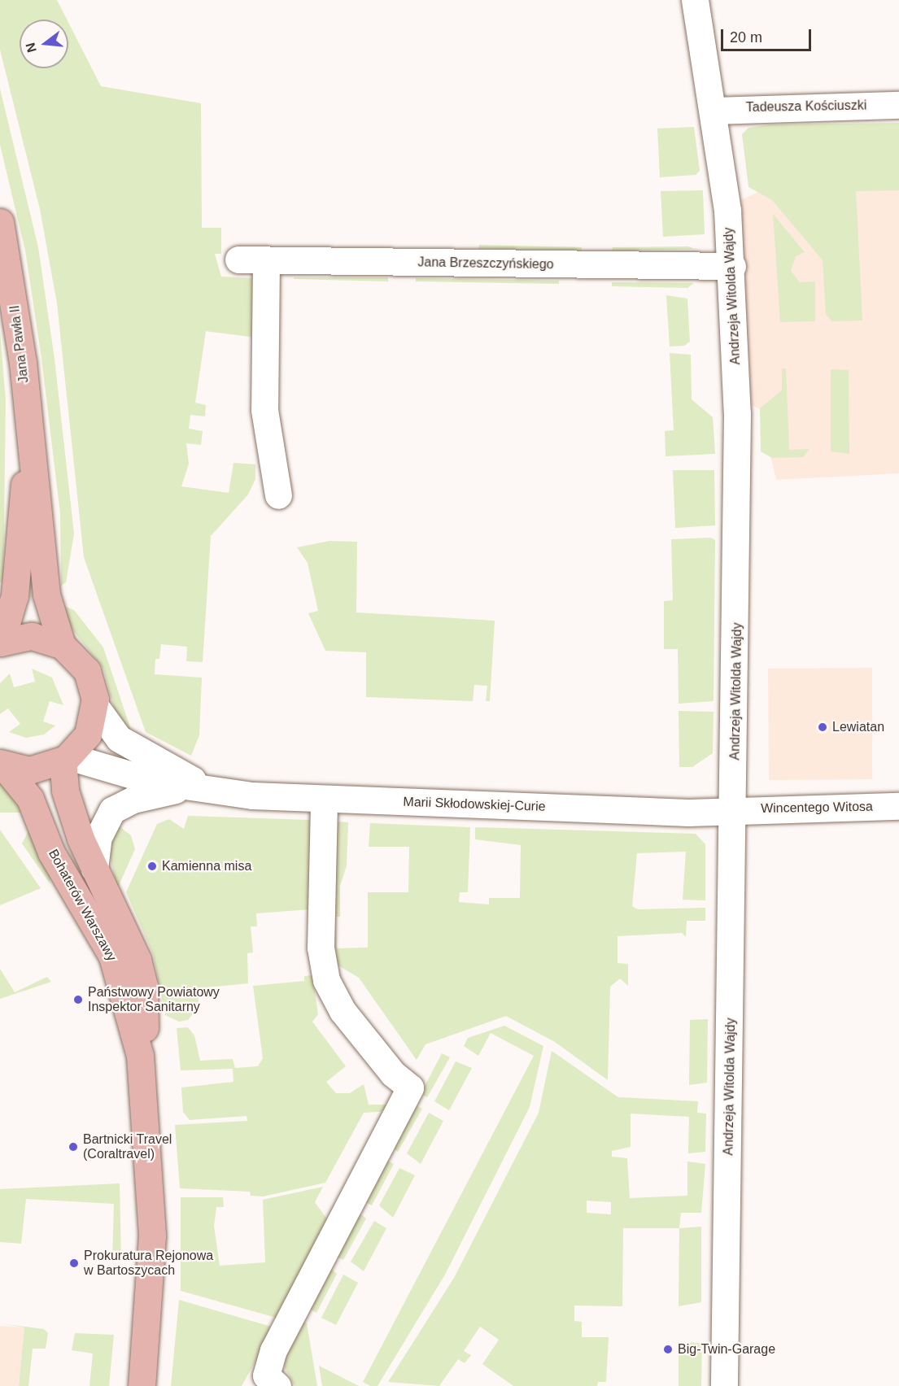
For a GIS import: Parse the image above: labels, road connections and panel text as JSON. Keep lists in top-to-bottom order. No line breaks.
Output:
{"streets":{"main road":["Jana Pawła II","Bohaterów Warszawy"],"street":["Tadeusza Kościuszki","Jana Brzeszczyńskiego","Andrzeja Witolda Wajdy","Marii Skłodowskiej-Curie","Wincentego Witosa"]},"crossings":[["Tadeusza Kościuszki","Andrzeja Witolda Wajdy"],["Jana Brzeszczyńskiego","Andrzeja Witolda Wajdy"],["Andrzeja Witolda Wajdy","Marii Skłodowskiej-Curie"],["Andrzeja Witolda Wajdy","Wincentego Witosa"],["Marii Skłodowskiej-Curie","Wincentego Witosa"],["Marii Skłodowskiej-Curie","Bohaterów Warszawy"]],"places":["Lewiatan","Kamienna misa","Państwowy Powiatowy Inspektor Sanitarny","Bartnicki Travel (Coraltravel)","Prokuratura Rejonowa w Bartoszycach","Big-Twin-Garage"],"scale_bar":"20 m","north":"left"}
